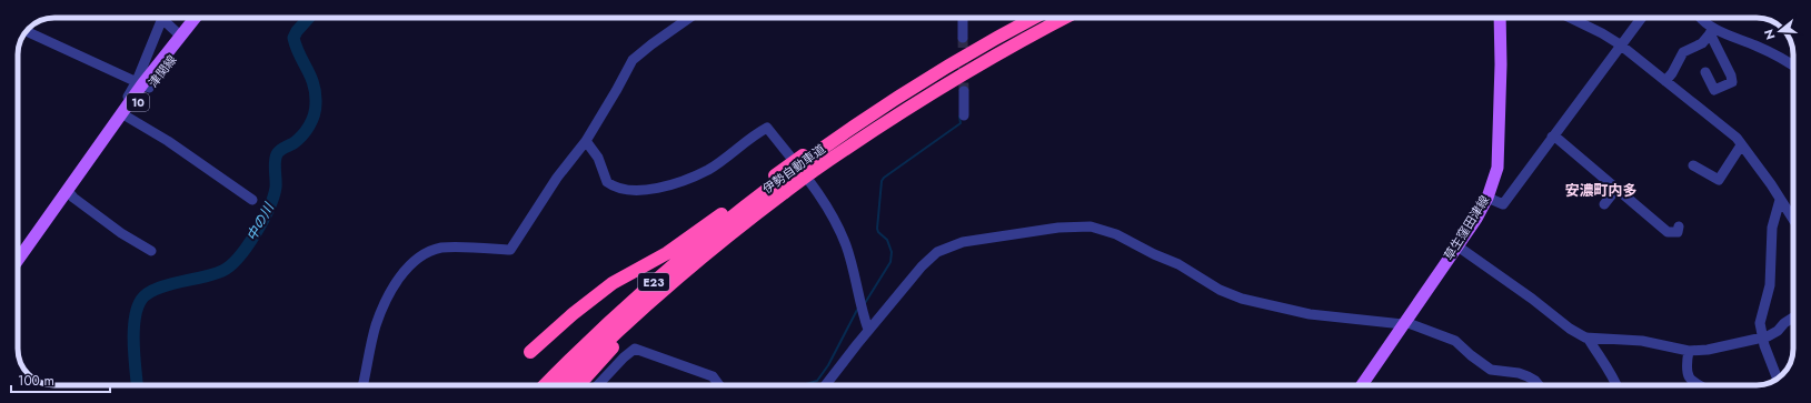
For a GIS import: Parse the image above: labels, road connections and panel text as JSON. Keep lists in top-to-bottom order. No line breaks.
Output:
{"streets":{"highway":["伊勢自動車道","E23"],"main road":["津関線","10","草生窪田津線"]},"districts":["安濃町内多"],"water":["中の川"],"scale_bar":"100 m","north":"left"}
